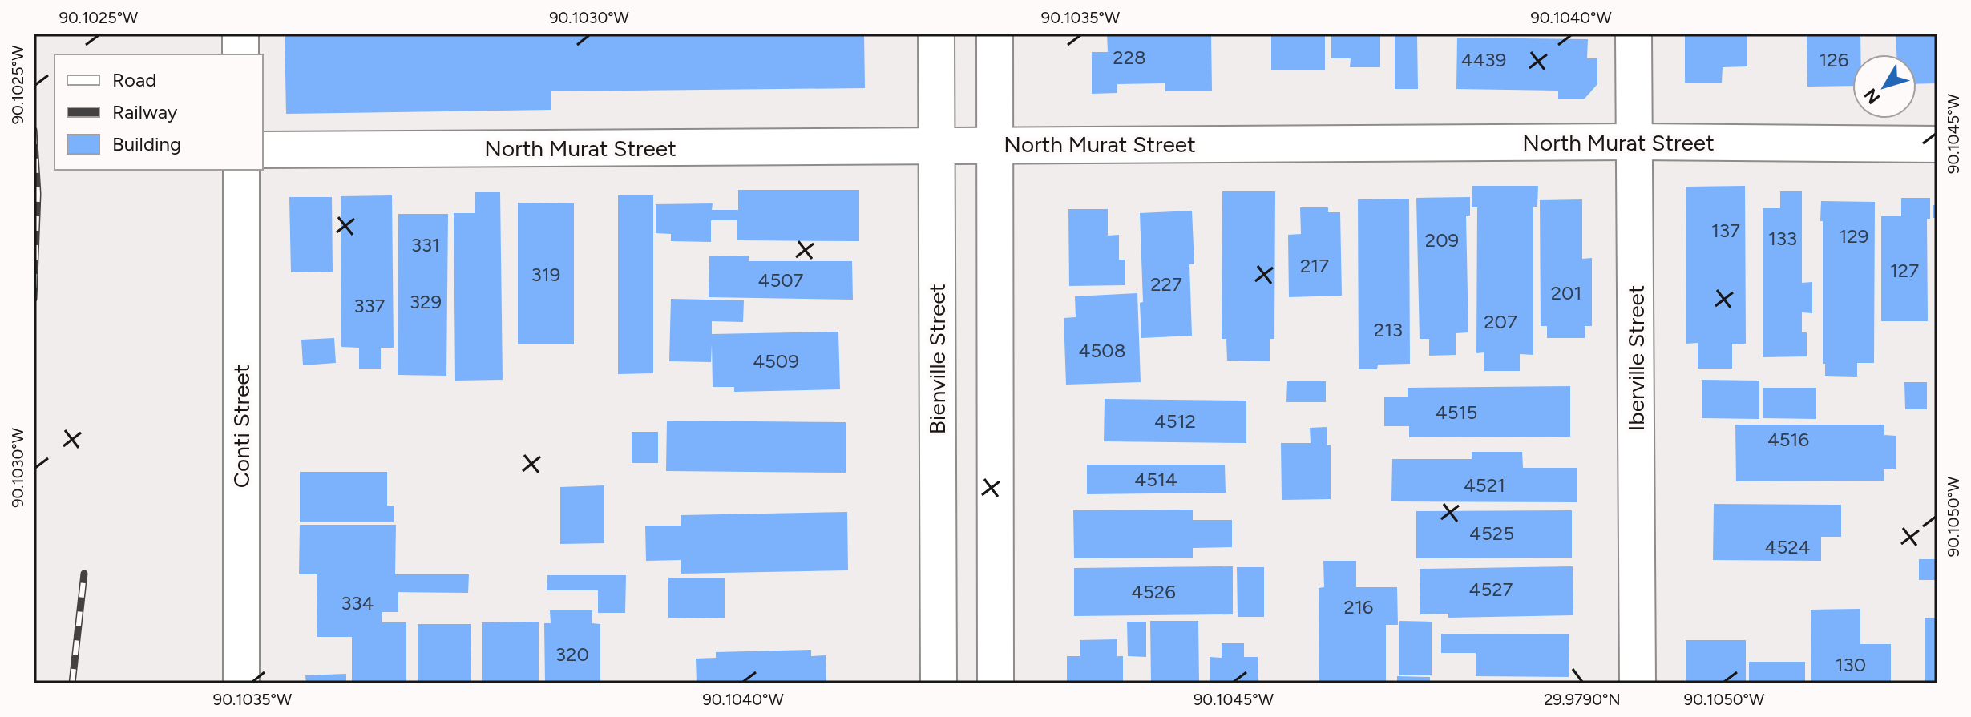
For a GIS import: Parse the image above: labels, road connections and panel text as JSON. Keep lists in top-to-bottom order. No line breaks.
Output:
{"streets":{"street":["North Murat Street","Iberville Street","Bienville Street","Conti Street"]},"crossings":[["North Murat Street","Iberville Street"],["North Murat Street","Bienville Street"]],"house_numbers":["228","4439","126","137","129","133","209","331","217","127","319","4507","227","201","329","337","207","213","4508","4509","4515","4512","4516","4514","4521","4525","4524","4527","4526","334","216","320","130"],"legend":["Road","Railway","Building"],"north":"bottom left","coordinates":["90.1025°W","90.1030°W","90.1035°W","90.1040°W","90.1045°W","90.1050°W","29.9790°N"]}
